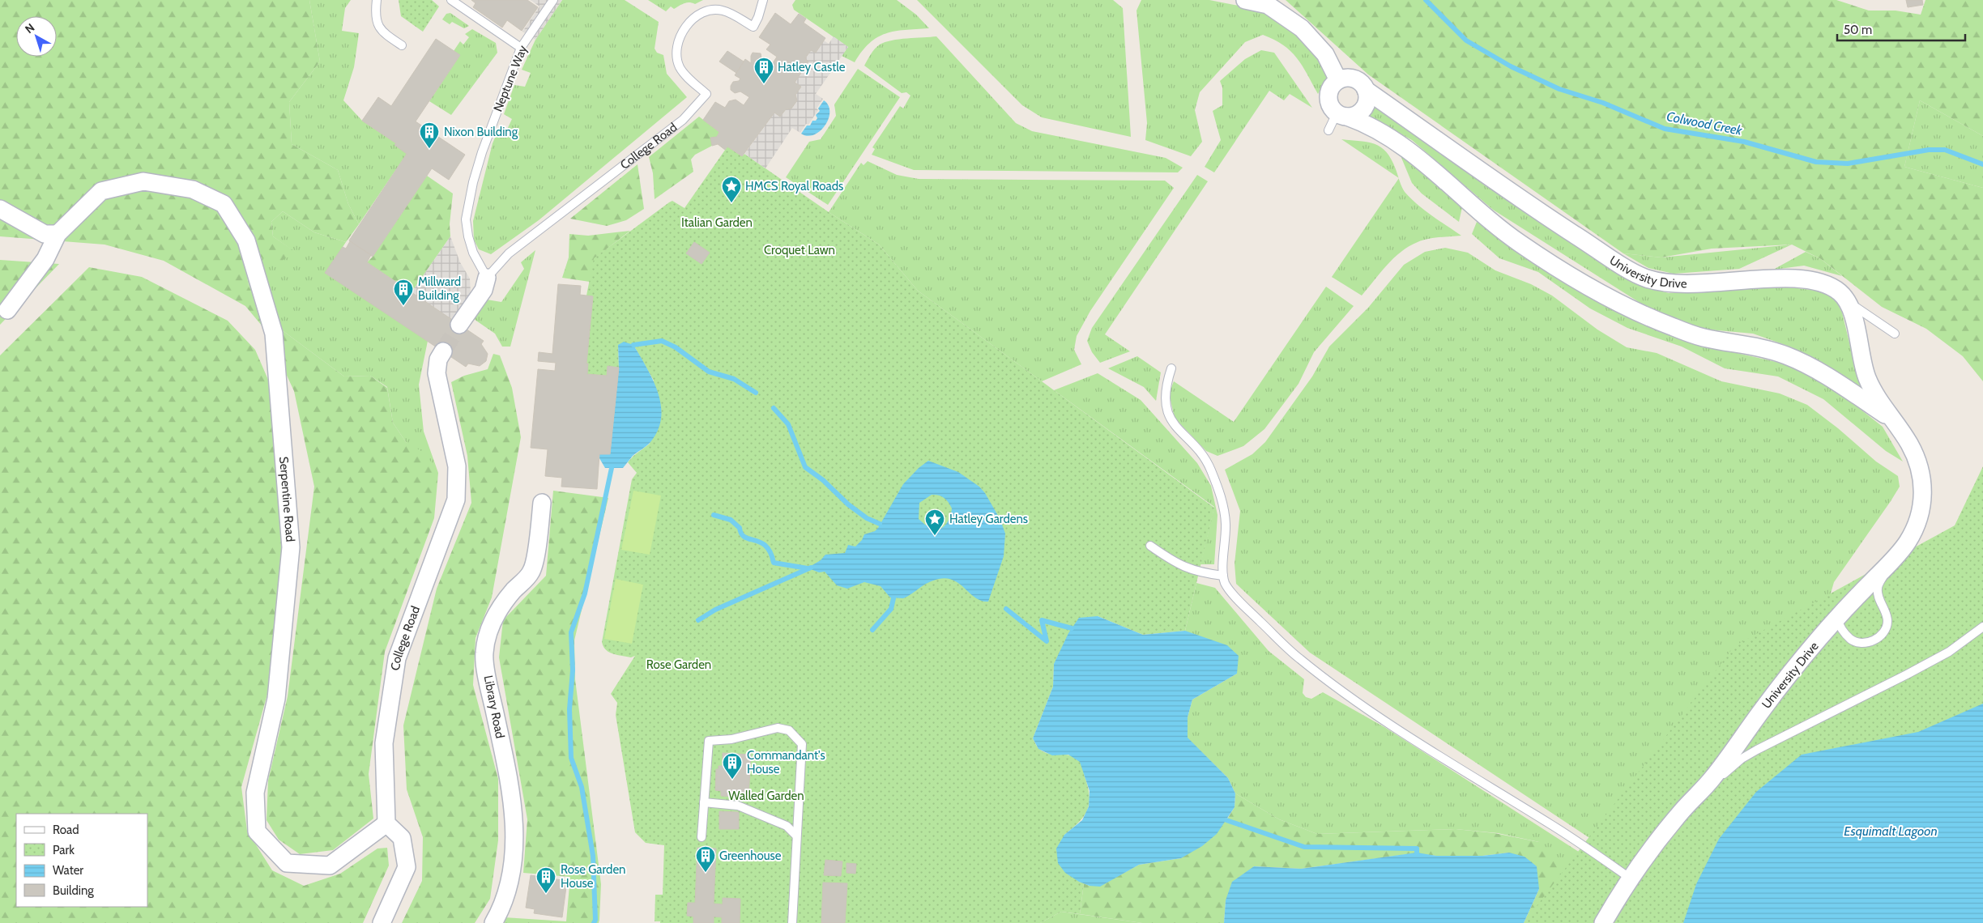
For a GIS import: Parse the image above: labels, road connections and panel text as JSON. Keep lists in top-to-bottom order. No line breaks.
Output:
{"streets":{"street":["College Road","University Drive","Serpentine Road","Library Road"],"lane":["Neptune Way"]},"crossings":[["Neptune Way","College Road"],["College Road","Serpentine Road"]],"water":["Colwood Creek","Esquimalt Lagoon"],"parks":["Italian Garden","Croquet Lawn","Rose Garden","Walled Garden"],"places":{"building":["Hatley Castle","Nixon Building","Millward Building","Commandant's House","Greenhouse","Rose Garden House"],"place":["HMCS Royal Roads","Hatley Gardens"]},"legend":["Road","Park","Water","Building"],"scale_bar":"50 m","north":"top left"}
